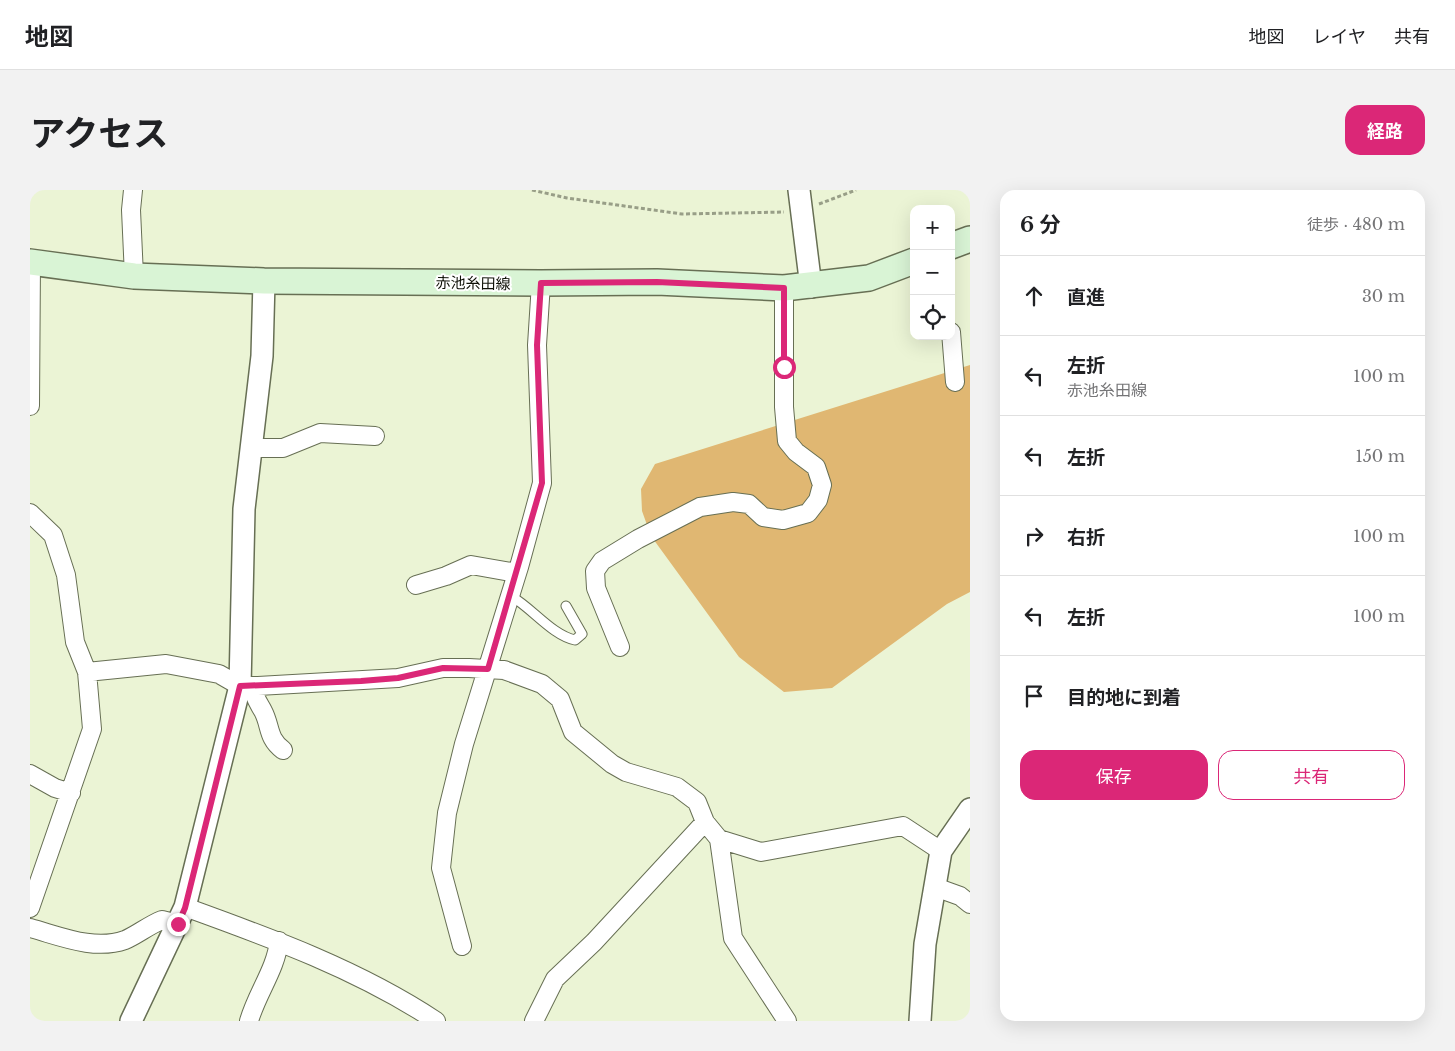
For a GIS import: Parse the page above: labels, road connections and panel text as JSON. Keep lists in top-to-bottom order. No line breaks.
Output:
{"streets":{"main road":["赤池糸田線"]},"page":{"header":"地図","nav":["地図","レイヤ","共有"],"title":"アクセス","buttons":["経路",["保存","共有"]],"heading":["6 分","徒歩 · 480 m"],"map_buttons":["+","−"],"list":[["直進","30 m"],["左折","赤池糸田線","100 m"],["左折","150 m"],["右折","100 m"],["左折","100 m"],"目的地に到着"]}}
